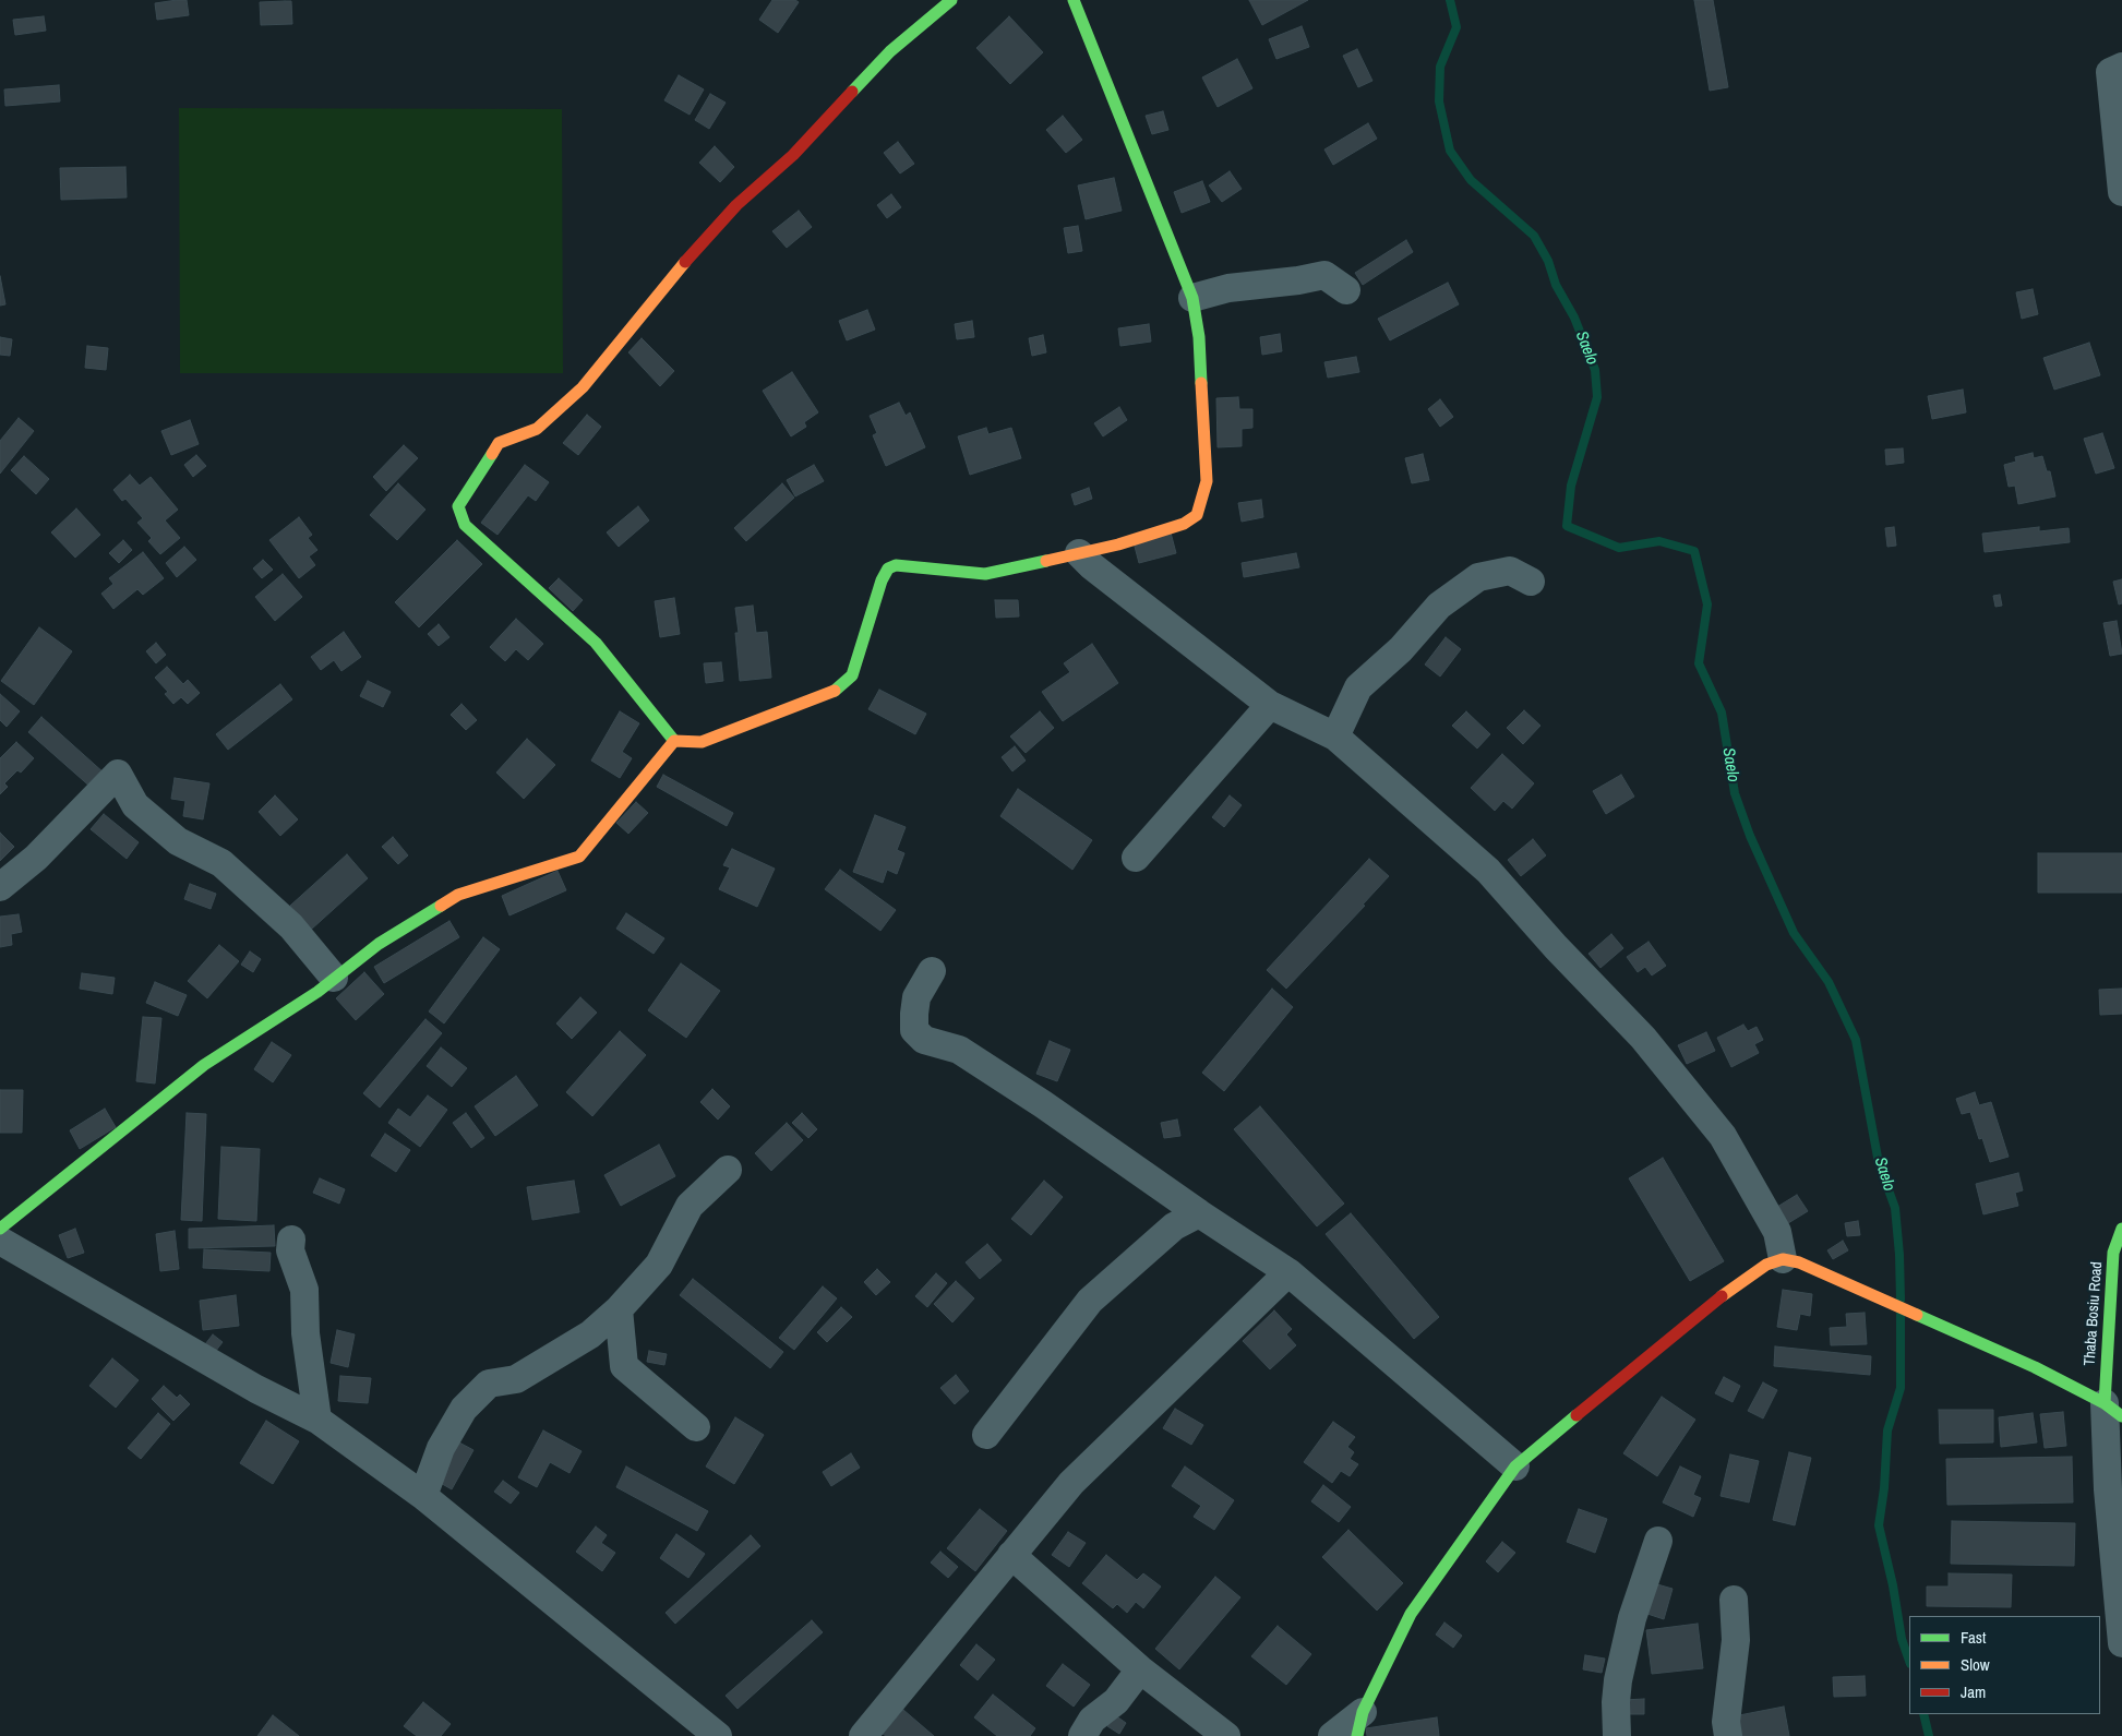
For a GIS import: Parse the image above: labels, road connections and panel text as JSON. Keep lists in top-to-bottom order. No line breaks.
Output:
{"streets":{"street":["Thaba Bosiu Road"]},"water":["Saelo"],"legend":["Fast","Slow","Jam"]}
